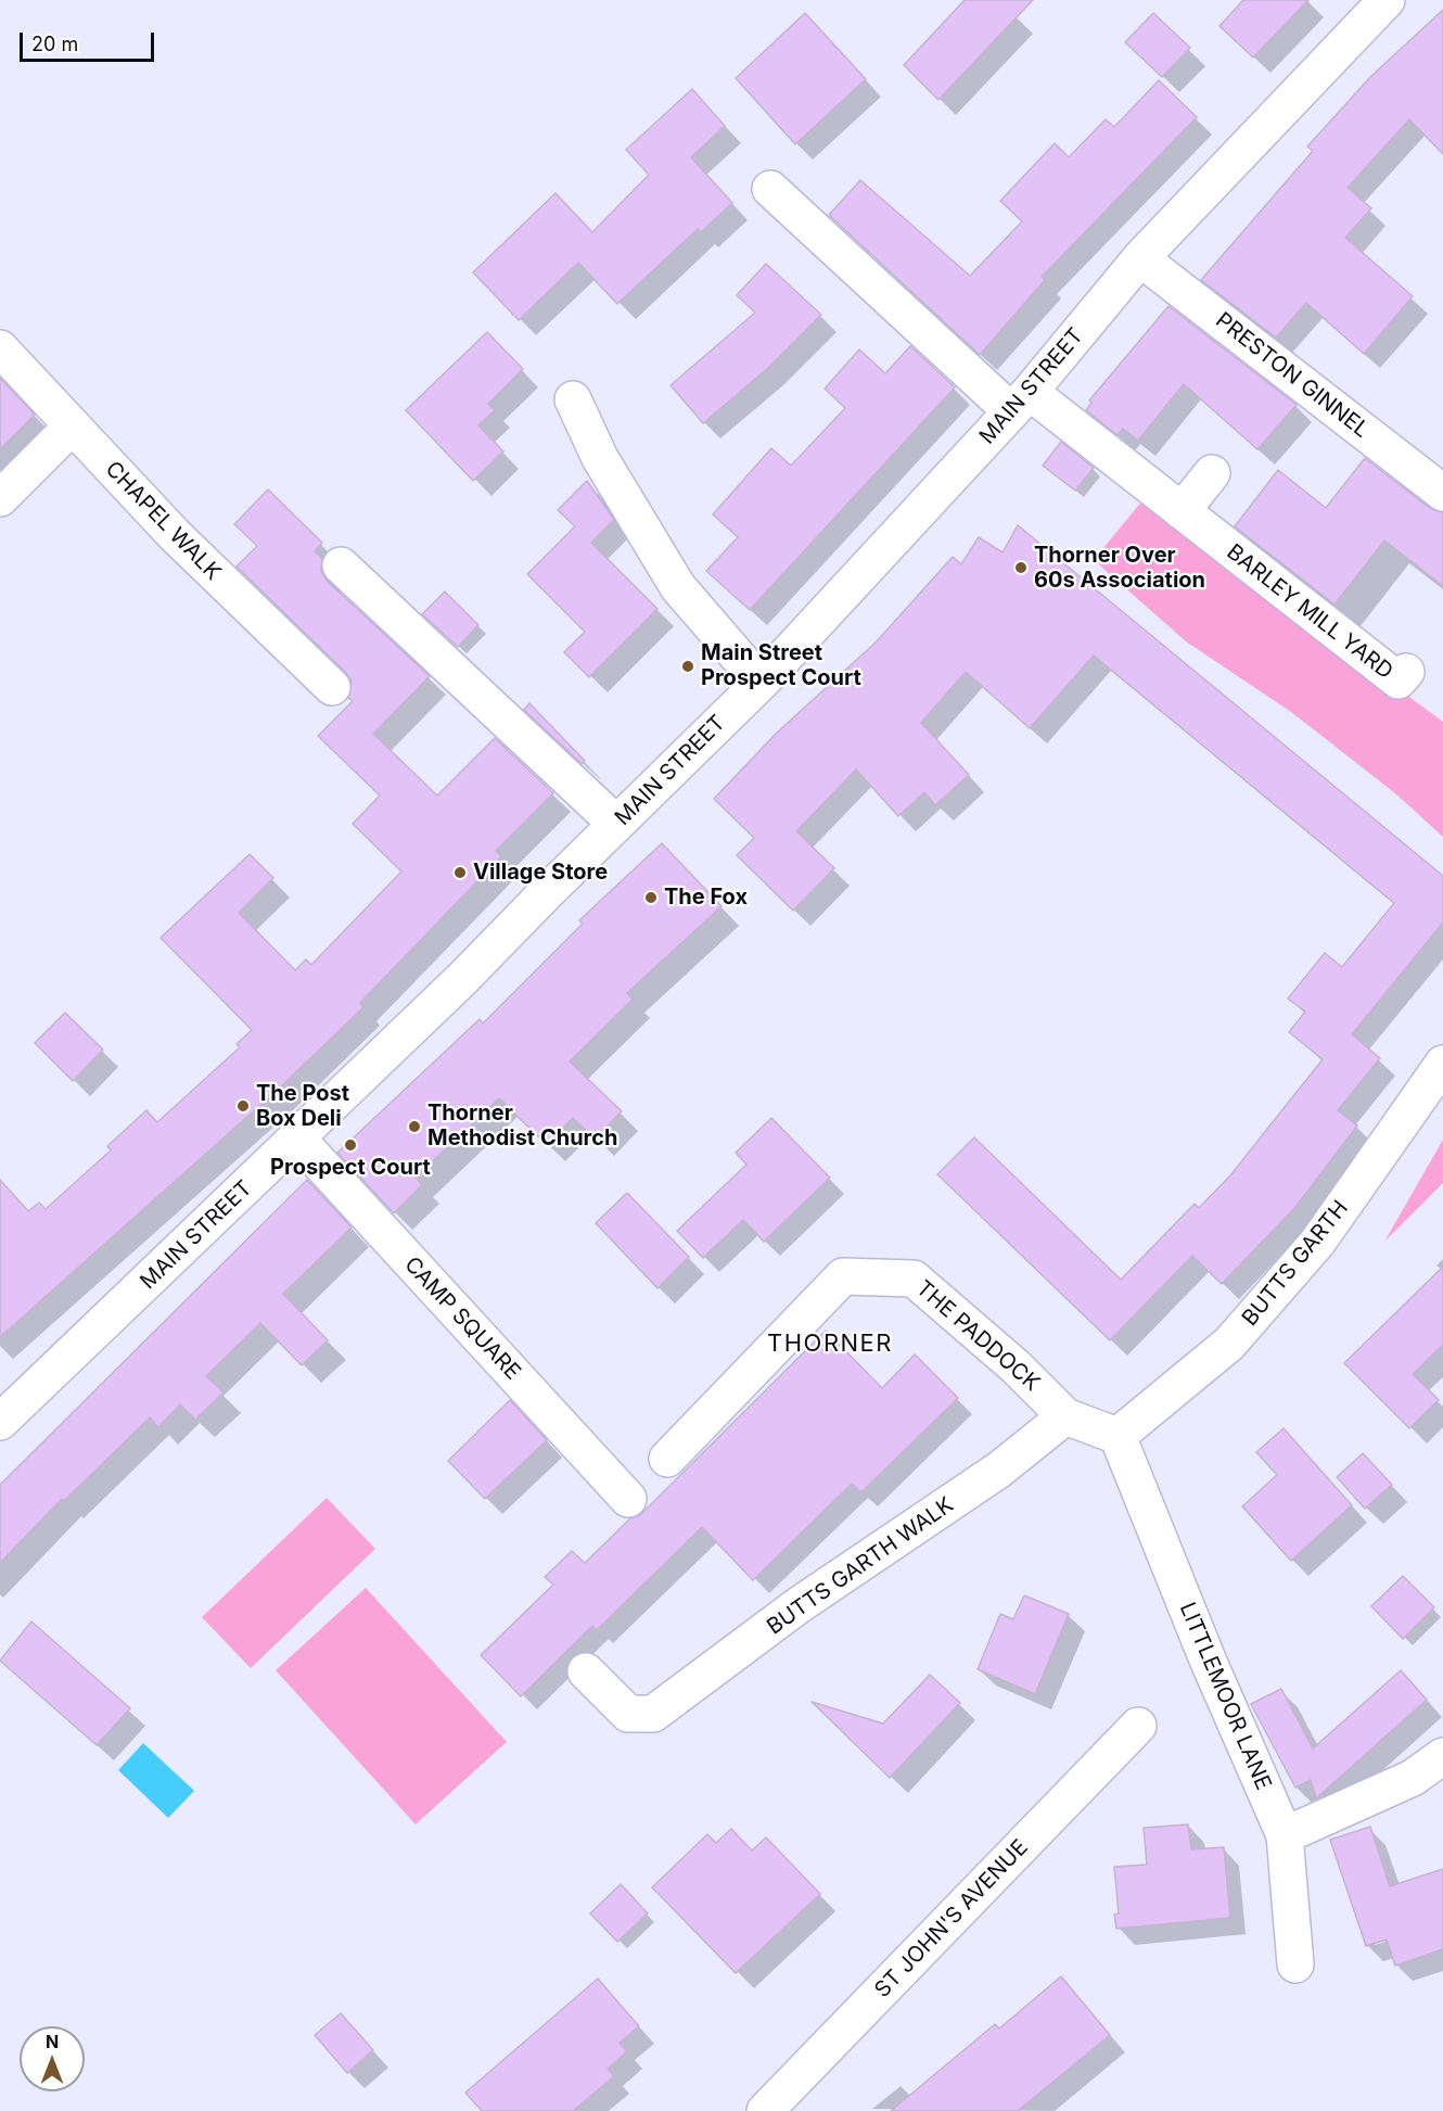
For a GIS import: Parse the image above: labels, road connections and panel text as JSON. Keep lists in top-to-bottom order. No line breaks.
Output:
{"streets":{"street":["PRESTON GINNEL","MAIN STREET","CHAPEL WALK","BARLEY MILL YARD","BUTTS GARTH","CAMP SQUARE","THE PADDOCK","BUTTS GARTH WALK","LITTLEMOOR LANE","ST JOHN'S AVENUE"]},"crossings":[["PRESTON GINNEL","MAIN STREET"],["MAIN STREET","BARLEY MILL YARD"],["MAIN STREET","CAMP SQUARE"],["BUTTS GARTH","THE PADDOCK"],["BUTTS GARTH","LITTLEMOOR LANE"],["THE PADDOCK","BUTTS GARTH WALK"],["THE PADDOCK","LITTLEMOOR LANE"]],"districts":["THORNER"],"places":["Thorner Over 60s Association","Main Street Prospect Court","Village Store","The Fox","The Post Box Deli","Thorner Methodist Church","Prospect Court"],"scale_bar":"20 m","north":"top"}
